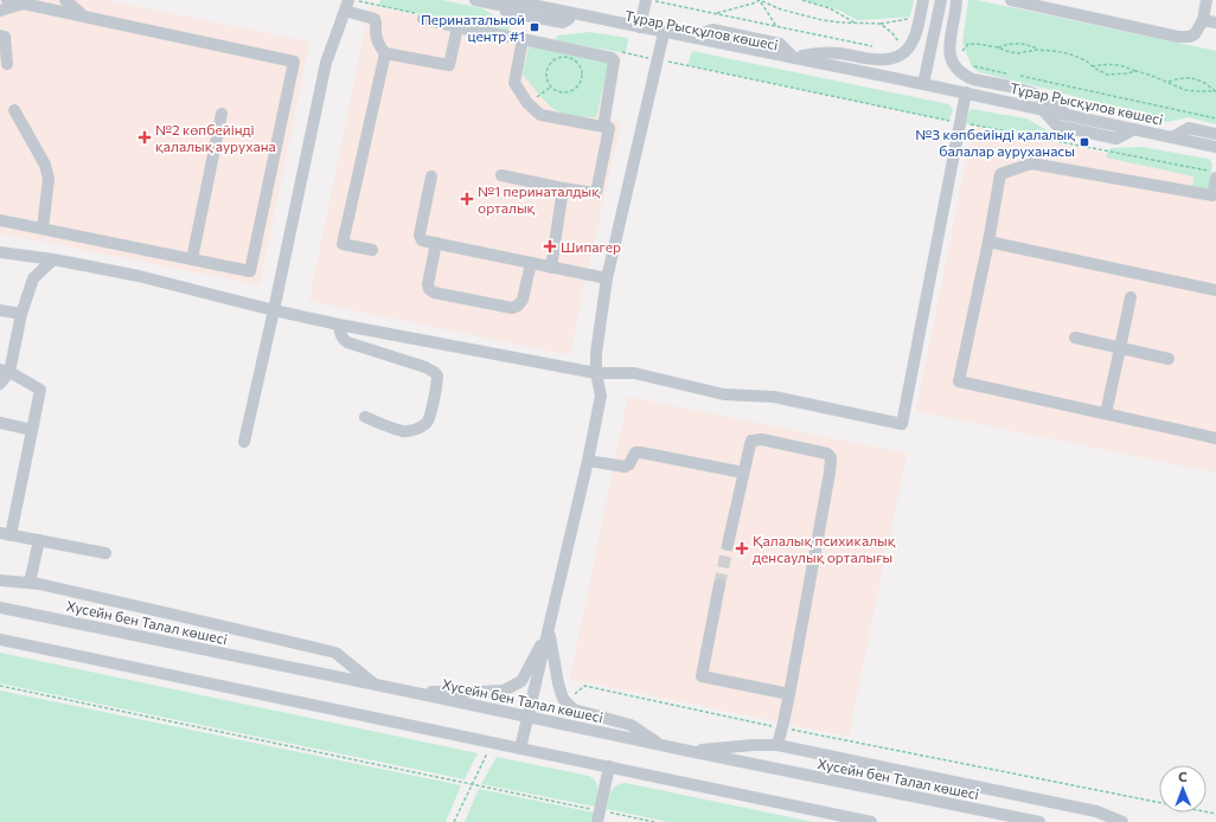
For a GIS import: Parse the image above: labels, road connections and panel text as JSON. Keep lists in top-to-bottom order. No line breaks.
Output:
{"streets":{"street":["Тұрар Рысқұлов көшесі","Хусейн бен Талал көшесі"]},"places":{"transit":["Перинатальной центр #1","№3 көпбейінді қалалық балалар ауруханасы"],"health":["№2 көпбейінді қалалық аурухана","№1 перинаталдық орталық","Шипагер","Қалалық психикалық денсаулық орталығы"]},"north":"top"}
